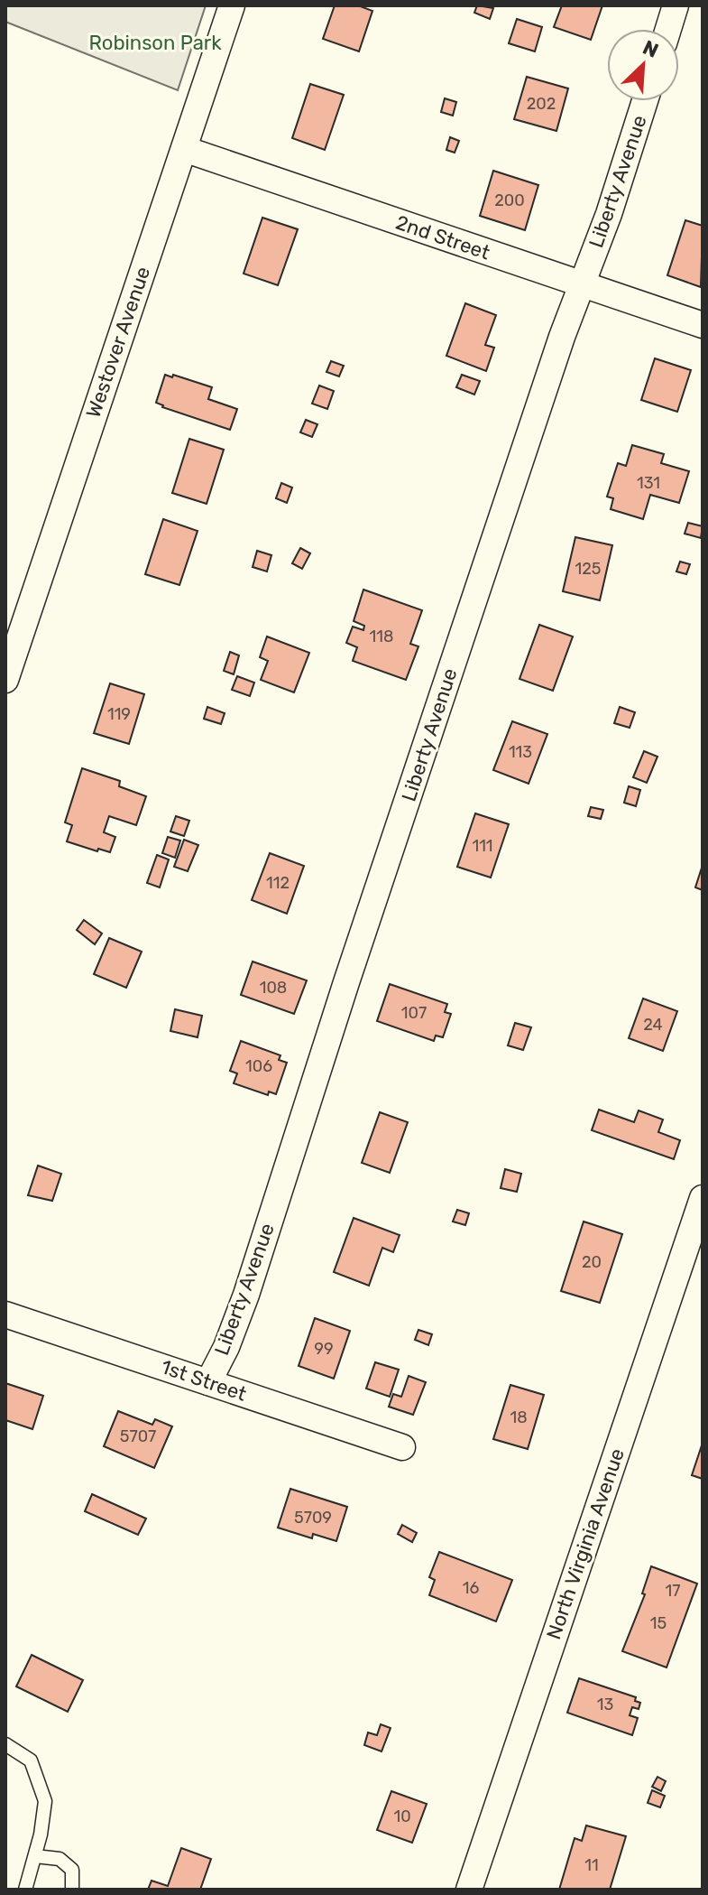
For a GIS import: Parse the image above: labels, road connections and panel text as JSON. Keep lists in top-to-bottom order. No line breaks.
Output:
{"streets":{"street":["Liberty Avenue","2nd Street","Westover Avenue","1st Street","North Virginia Avenue"]},"crossings":[["Liberty Avenue","2nd Street"],["Liberty Avenue","1st Street"],["2nd Street","Westover Avenue"]],"parks":["Robinson Park"],"house_numbers":["202","200","131","125","118","119","113","111","112","108","107","24","106","20","99","18","5707","5709","16","17","15","13","10","11"],"north":"top right"}
